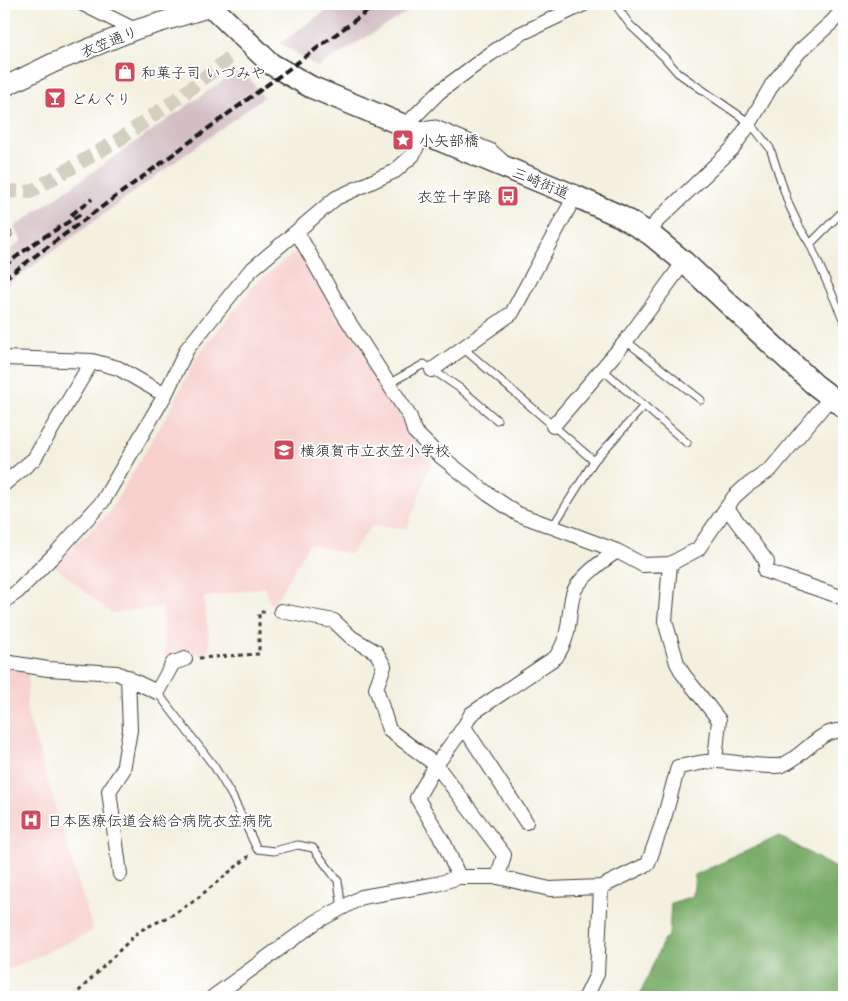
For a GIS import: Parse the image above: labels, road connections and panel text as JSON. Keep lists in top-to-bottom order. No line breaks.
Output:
{"streets":{"main road":["三崎街道"],"street":["衣笠通り"]},"crossings":[["衣笠通り","三崎街道"]],"places":{"shop":["和菓子司 いづみや"],"bar":["どんぐり"],"place":["小矢部橋"],"bus stop":["衣笠十字路"],"school or university":["横須賀市立衣笠小学校"],"hospital":["日本医療伝道会総合病院衣笠病院"]}}
